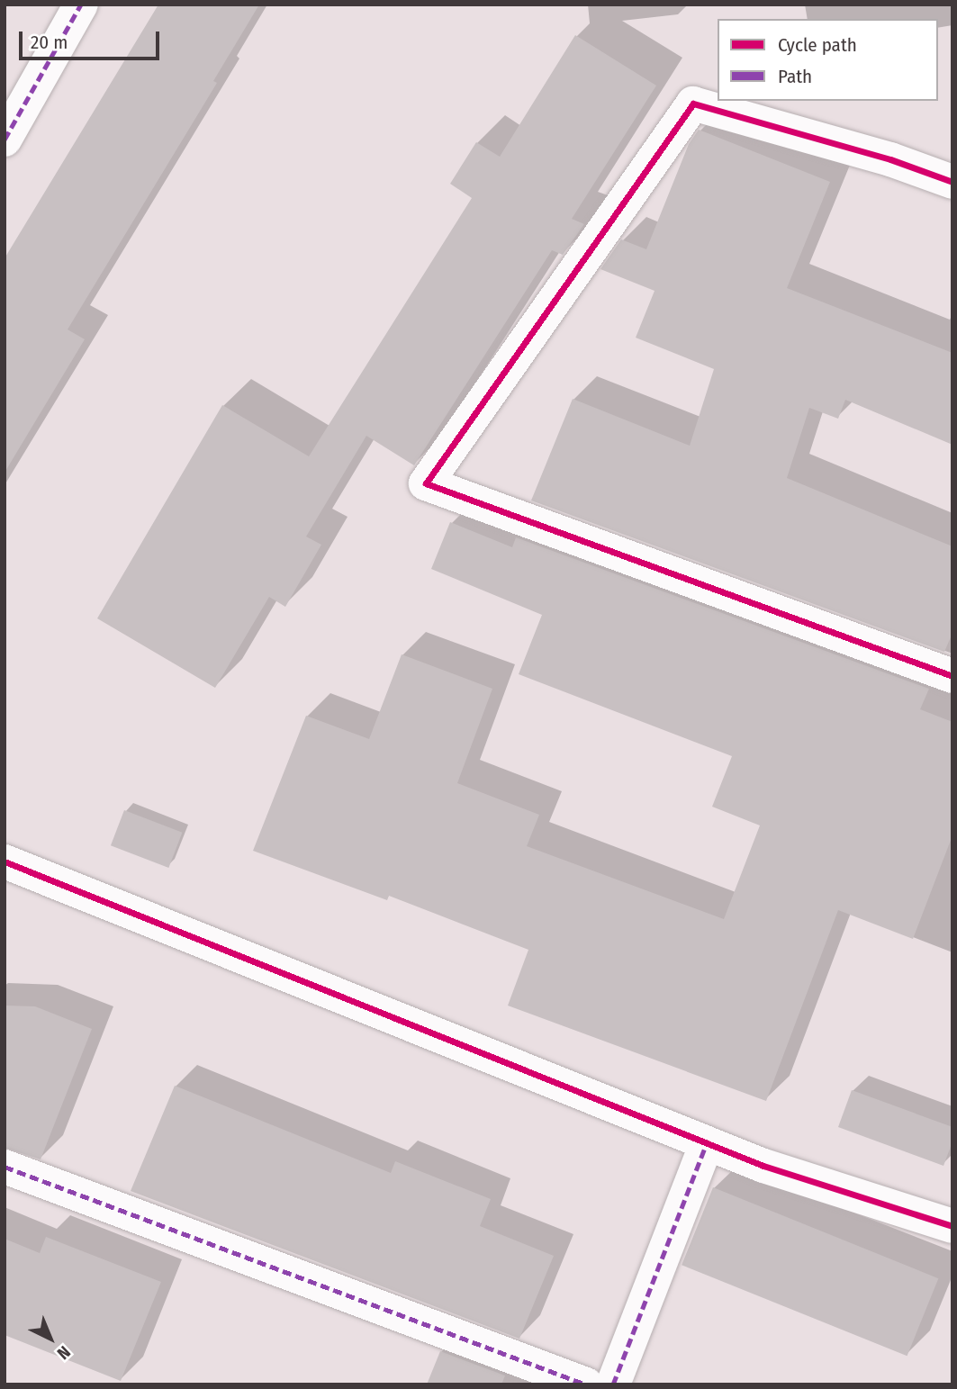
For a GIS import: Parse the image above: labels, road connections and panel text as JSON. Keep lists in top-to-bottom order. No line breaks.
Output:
{"legend":["Cycle path","Path"],"scale_bar":"20 m","north":"bottom right"}
